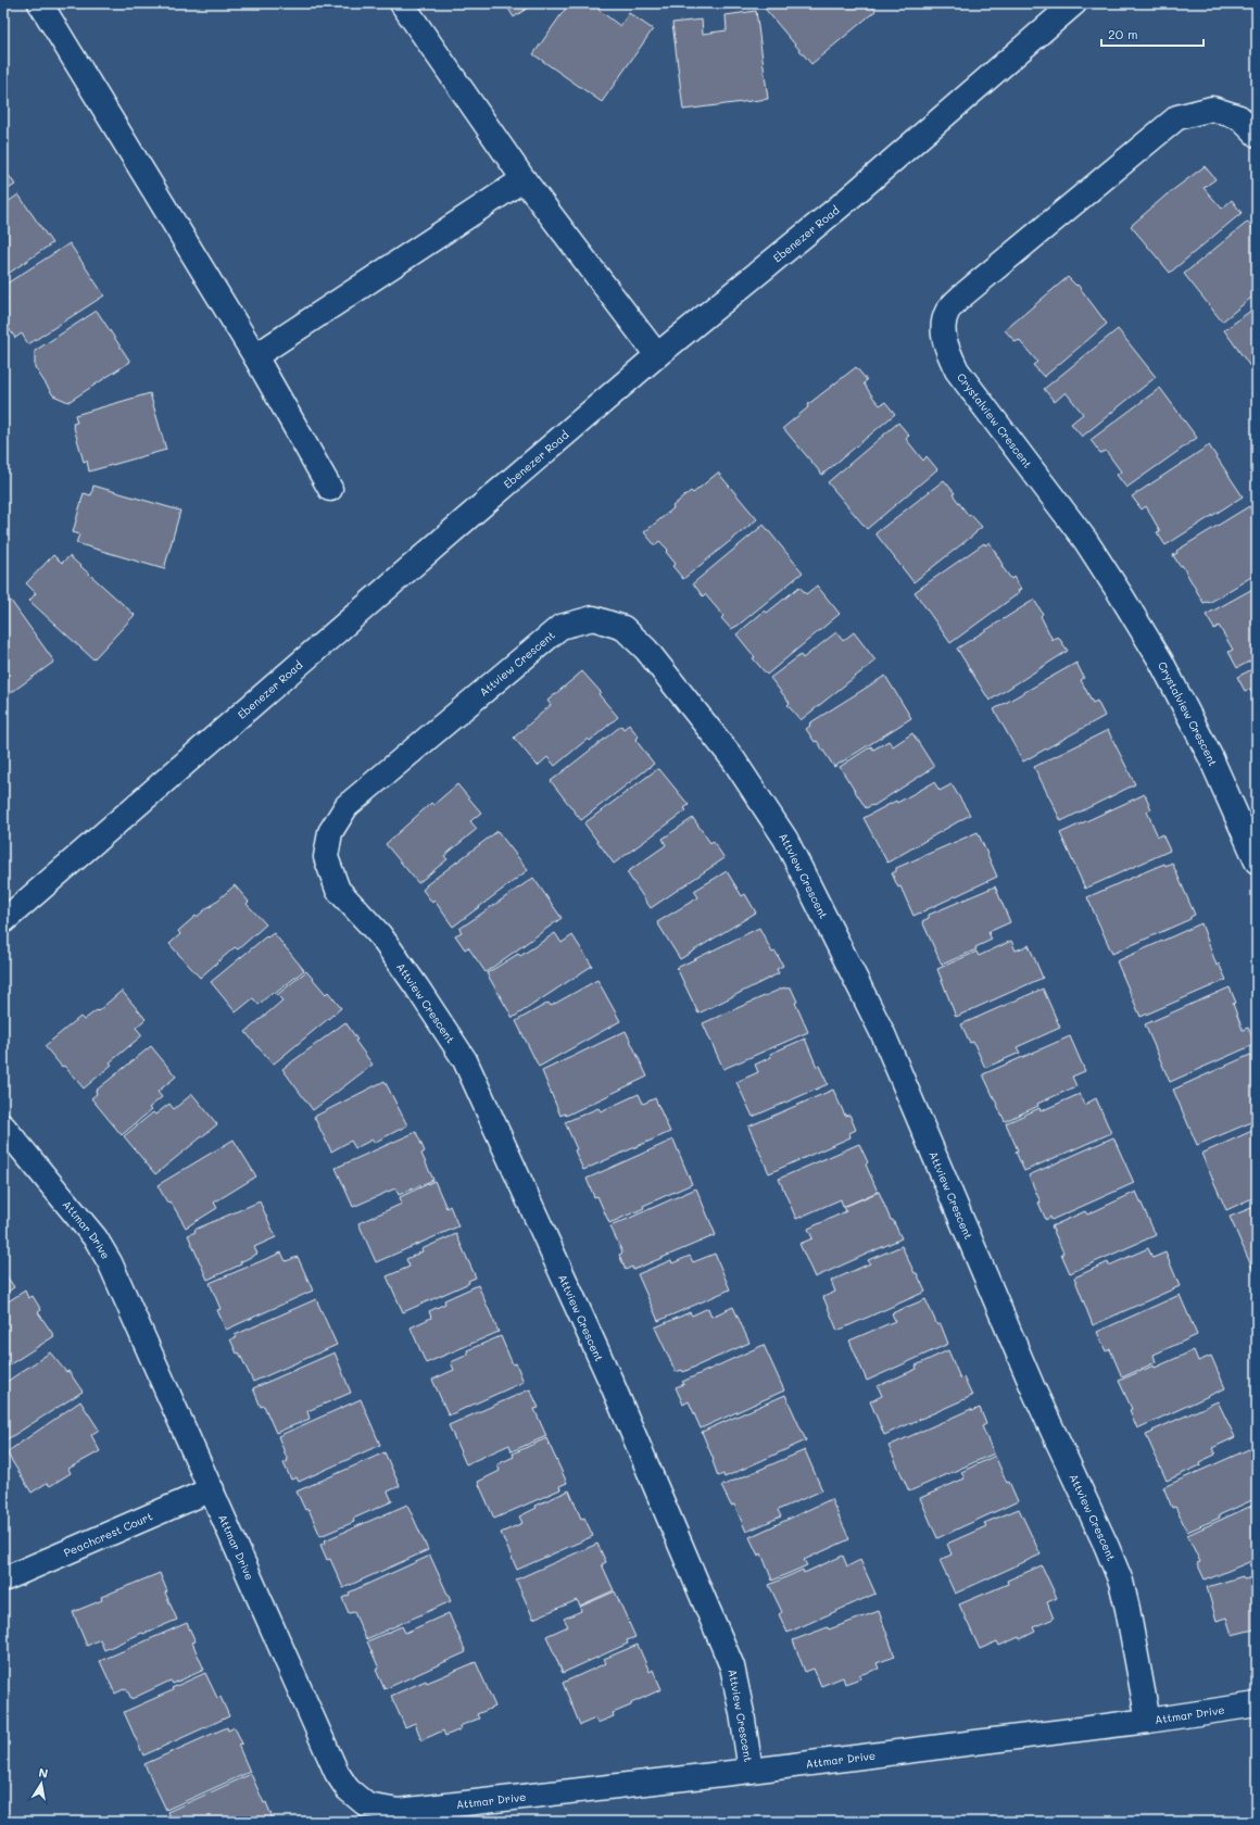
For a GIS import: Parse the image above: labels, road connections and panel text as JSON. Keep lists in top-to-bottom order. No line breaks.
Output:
{"streets":{"street":["Ebenezer Road","Crystalview Crescent","Attview Crescent","Attmar Drive","Peachcrest Court"]},"crossings":[["Attview Crescent","Attmar Drive"],["Attmar Drive","Peachcrest Court"]],"scale_bar":"20 m","north":"top"}
